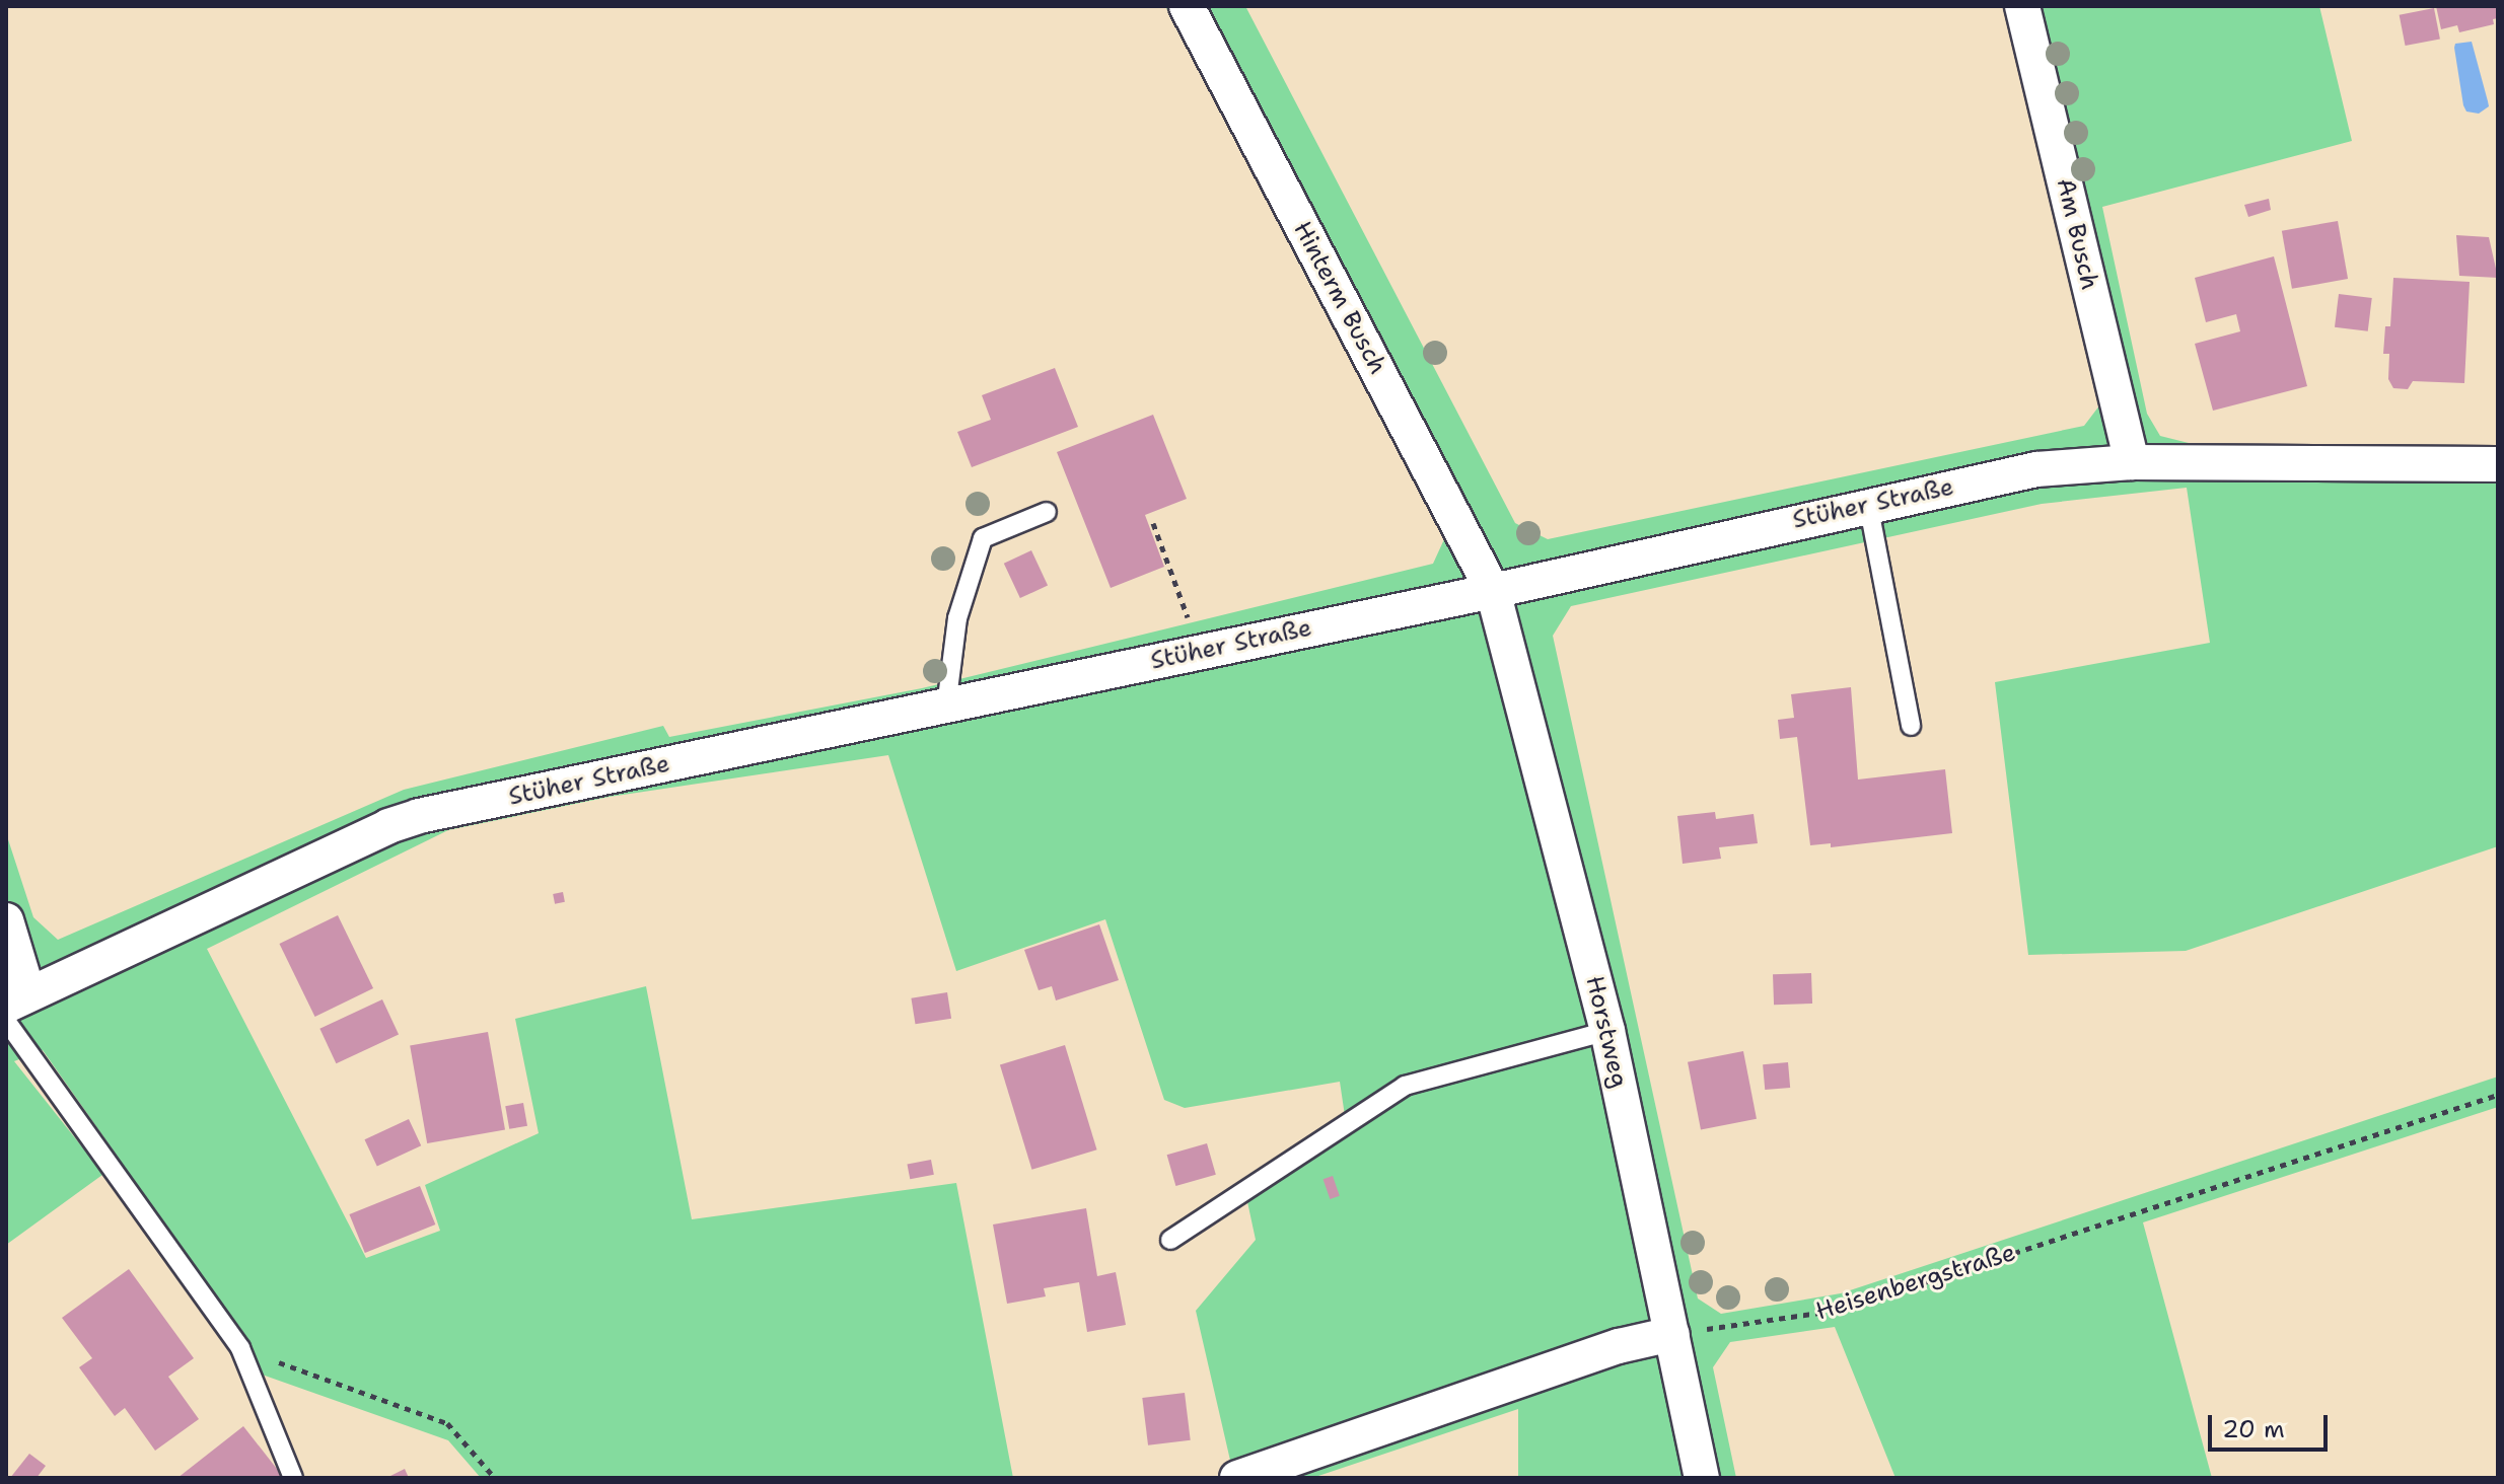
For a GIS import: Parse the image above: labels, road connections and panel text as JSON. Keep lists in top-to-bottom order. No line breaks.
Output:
{"streets":{"street":["Am Busch","Hinterm Busch","Stüher Straße","Horstweg"],"path":["Heisenbergstraße"]},"crossings":[["Am Busch","Stüher Straße"],["Hinterm Busch","Stüher Straße"],["Hinterm Busch","Horstweg"],["Stüher Straße","Horstweg"],["Horstweg","Heisenbergstraße"]],"scale_bar":"20 m"}
